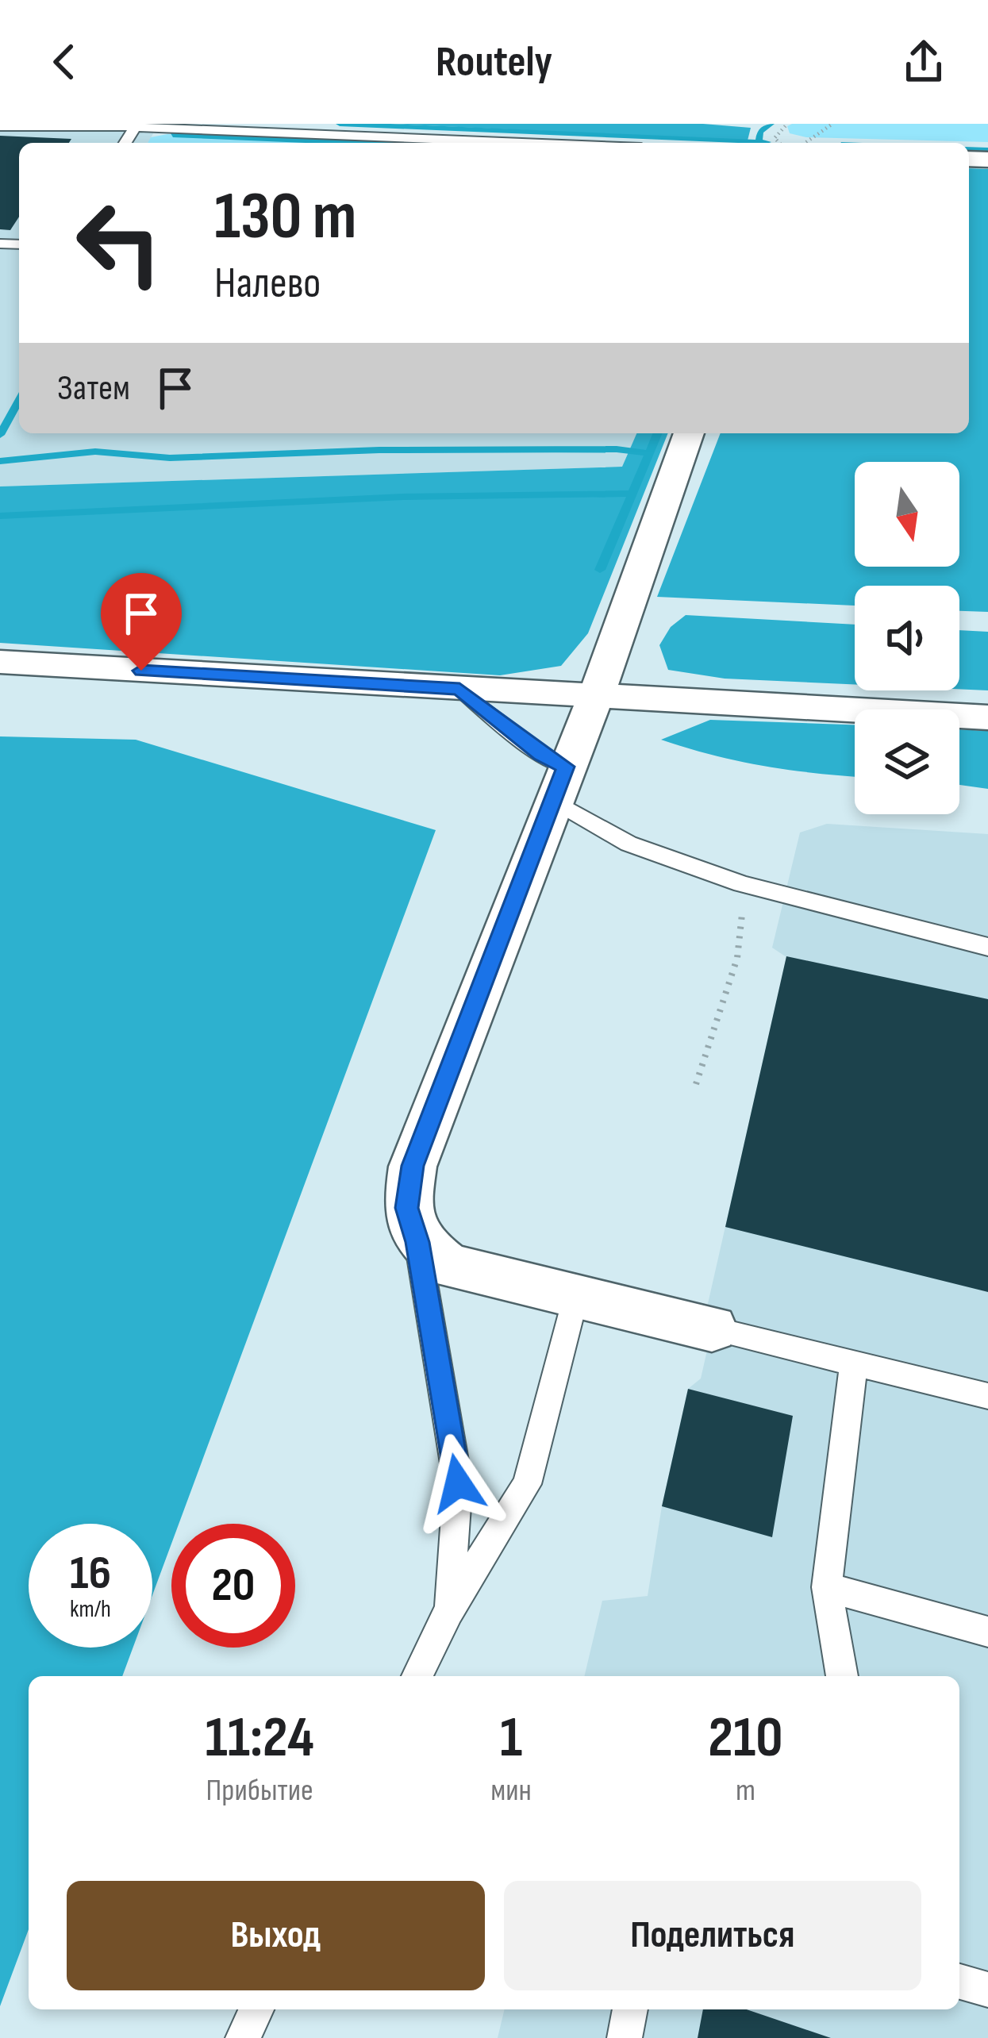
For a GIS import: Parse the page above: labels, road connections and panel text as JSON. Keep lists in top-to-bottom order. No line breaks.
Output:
{"north":"bottom","page":{"header":"Routely","turn":["130 m","Налево"],"then":"Затем","speed":"16 km/h","limit":"20","eta":["11:24","Прибытие","1","мин","210","m"],"buttons":["Выход","Поделиться"]}}
